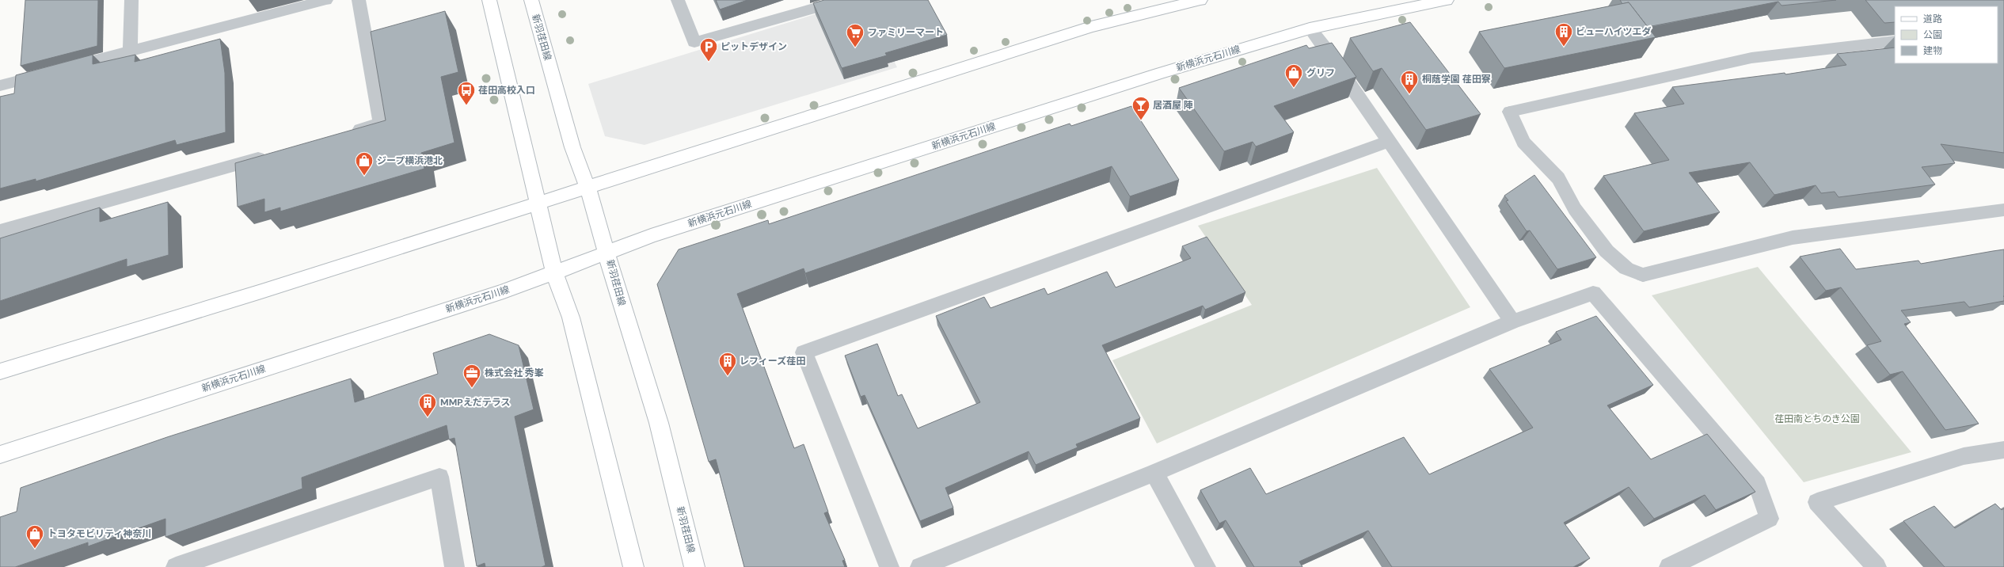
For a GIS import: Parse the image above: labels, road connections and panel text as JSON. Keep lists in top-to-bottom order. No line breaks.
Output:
{"streets":{"street":["新羽荏田線","新横浜元石川線"]},"crossings":[["新羽荏田線","新横浜元石川線"]],"parks":["荏田南とちのき公園"],"places":{"building":["ビューハイツエダ","桐蔭学園 荏田寮","レフィーズ荏田","MMPえだテラス"],"supermarket":["ファミリーマート"],"parking":["ピットデザイン"],"shop":["グリフ","ジープ横浜港北","トヨタモビリティ神奈川"],"bus stop":["荏田高校入口"],"bar":["居酒屋 陣"],"office":["株式会社 秀峯"]},"legend":["道路","公園","建物"]}
